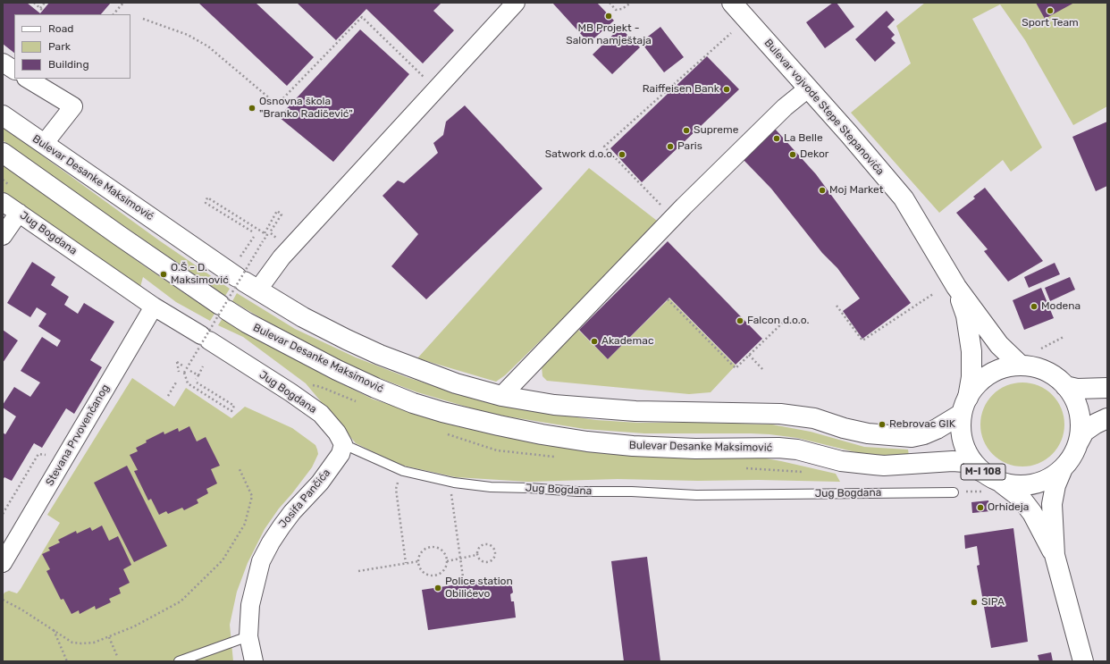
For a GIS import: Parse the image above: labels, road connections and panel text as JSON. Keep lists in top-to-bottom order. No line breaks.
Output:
{"streets":{"main road":["Bulevar vojvode Stepe Stepanovića","Bulevar Desanke Maksimović","M-I 108"],"street":["Jug Bogdana","Stevana Prvovenčanog","Josifa Pančića"]},"crossings":[["Bulevar vojvode Stepe Stepanovića","Bulevar Desanke Maksimović"],["Bulevar vojvode Stepe Stepanovića","M-I 108"],["Bulevar Desanke Maksimović","M-I 108"],["Jug Bogdana","Stevana Prvovenčanog"],["Jug Bogdana","Josifa Pančića"]],"places":["Sport Team","MB Projekt - Salon namještaja","Raiffeisen Bank","Osnovna škola \"Branko Radičević\"","Supreme","La Belle","Paris","Satwork d.o.o.","Dekor","Moj Market","O.Š - D. Maksimović","Modena","Falcon d.o.o.","Akademac","Rebrovac GIK","Orhideja","Police station Obilićevo","SIPA"],"legend":["Road","Park","Building"]}
